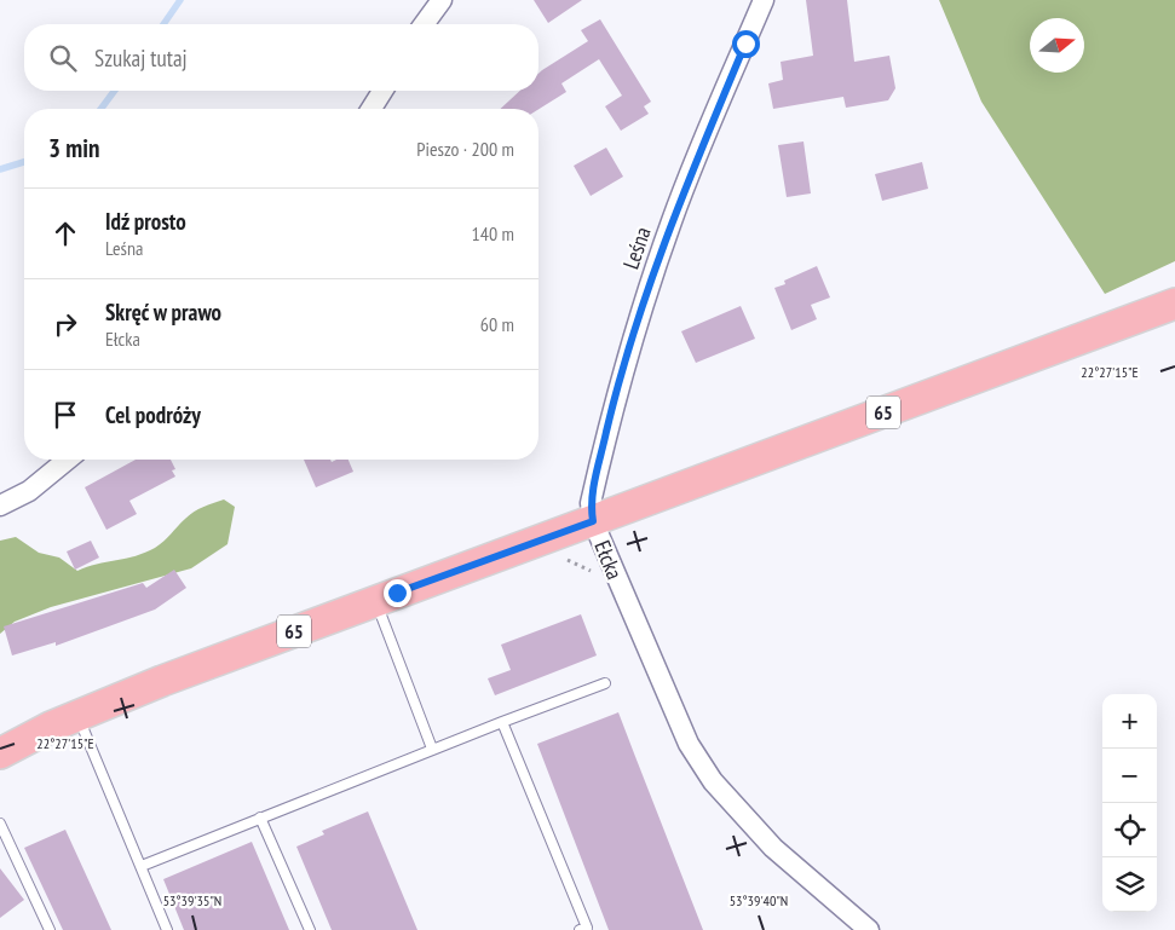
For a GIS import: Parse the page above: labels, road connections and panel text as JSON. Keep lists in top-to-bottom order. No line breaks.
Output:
{"streets":{"main road":["65","Ełcka"],"street":["Leśna"]},"crossings":[["Leśna","65"],["Leśna","Ełcka"],["65","Ełcka"]],"north":"right","page":{"search":"Szukaj tutaj","heading":["3 min","Pieszo · 200 m"],"list":[["Idź prosto","Leśna","140 m"],["Skręć w prawo","Ełcka","60 m"],"Cel podróży"],"map_buttons":["+","−"]},"coordinates":["22°27'15\"E","53°39'35\"N","53°39'40\"N"]}
